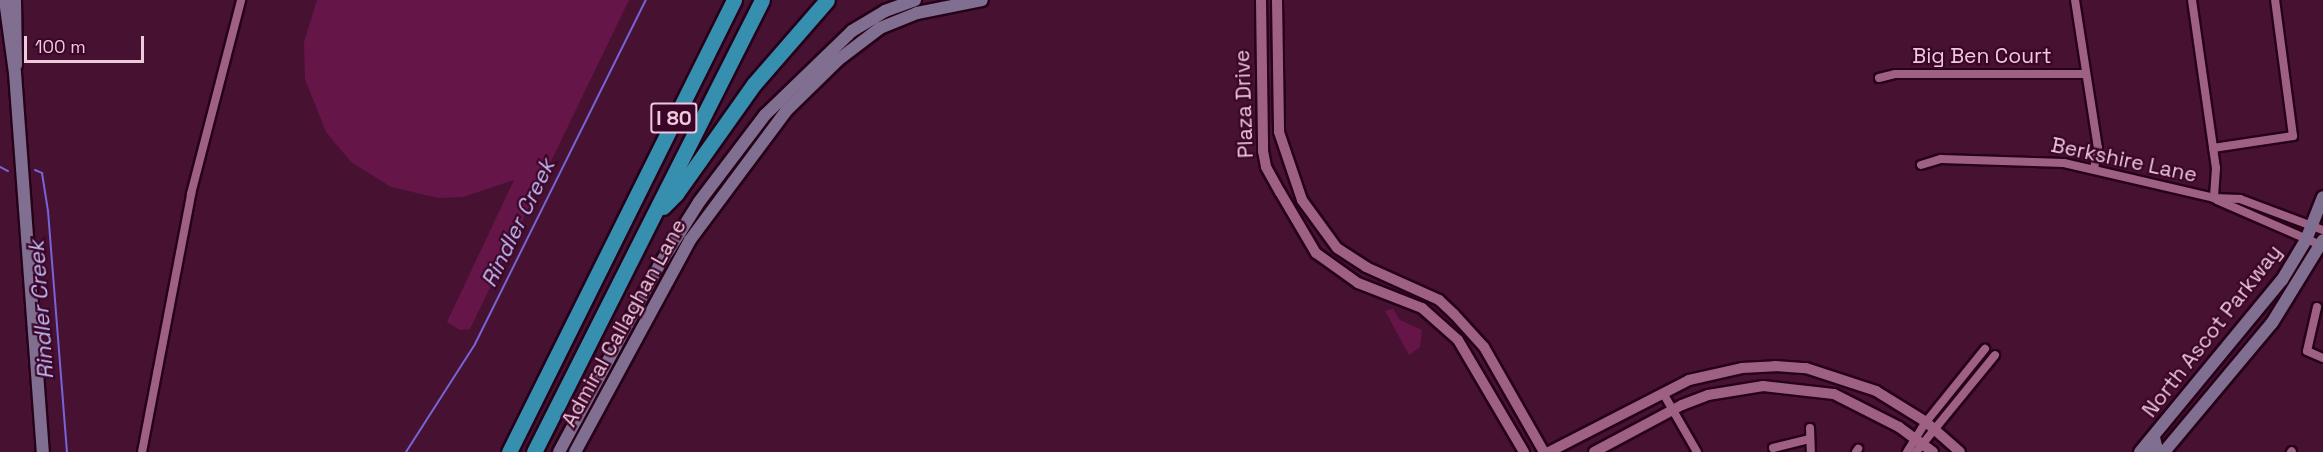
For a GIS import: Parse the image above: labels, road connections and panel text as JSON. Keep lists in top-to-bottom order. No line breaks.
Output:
{"streets":{"highway":["I 80"],"main road":["Admiral Callaghan Lane","North Ascot Parkway"],"street":["Big Ben Court","Plaza Drive","Berkshire Lane"]},"crossings":[["Berkshire Lane","North Ascot Parkway"]],"water":["Rindler Creek"],"scale_bar":"100 m"}
